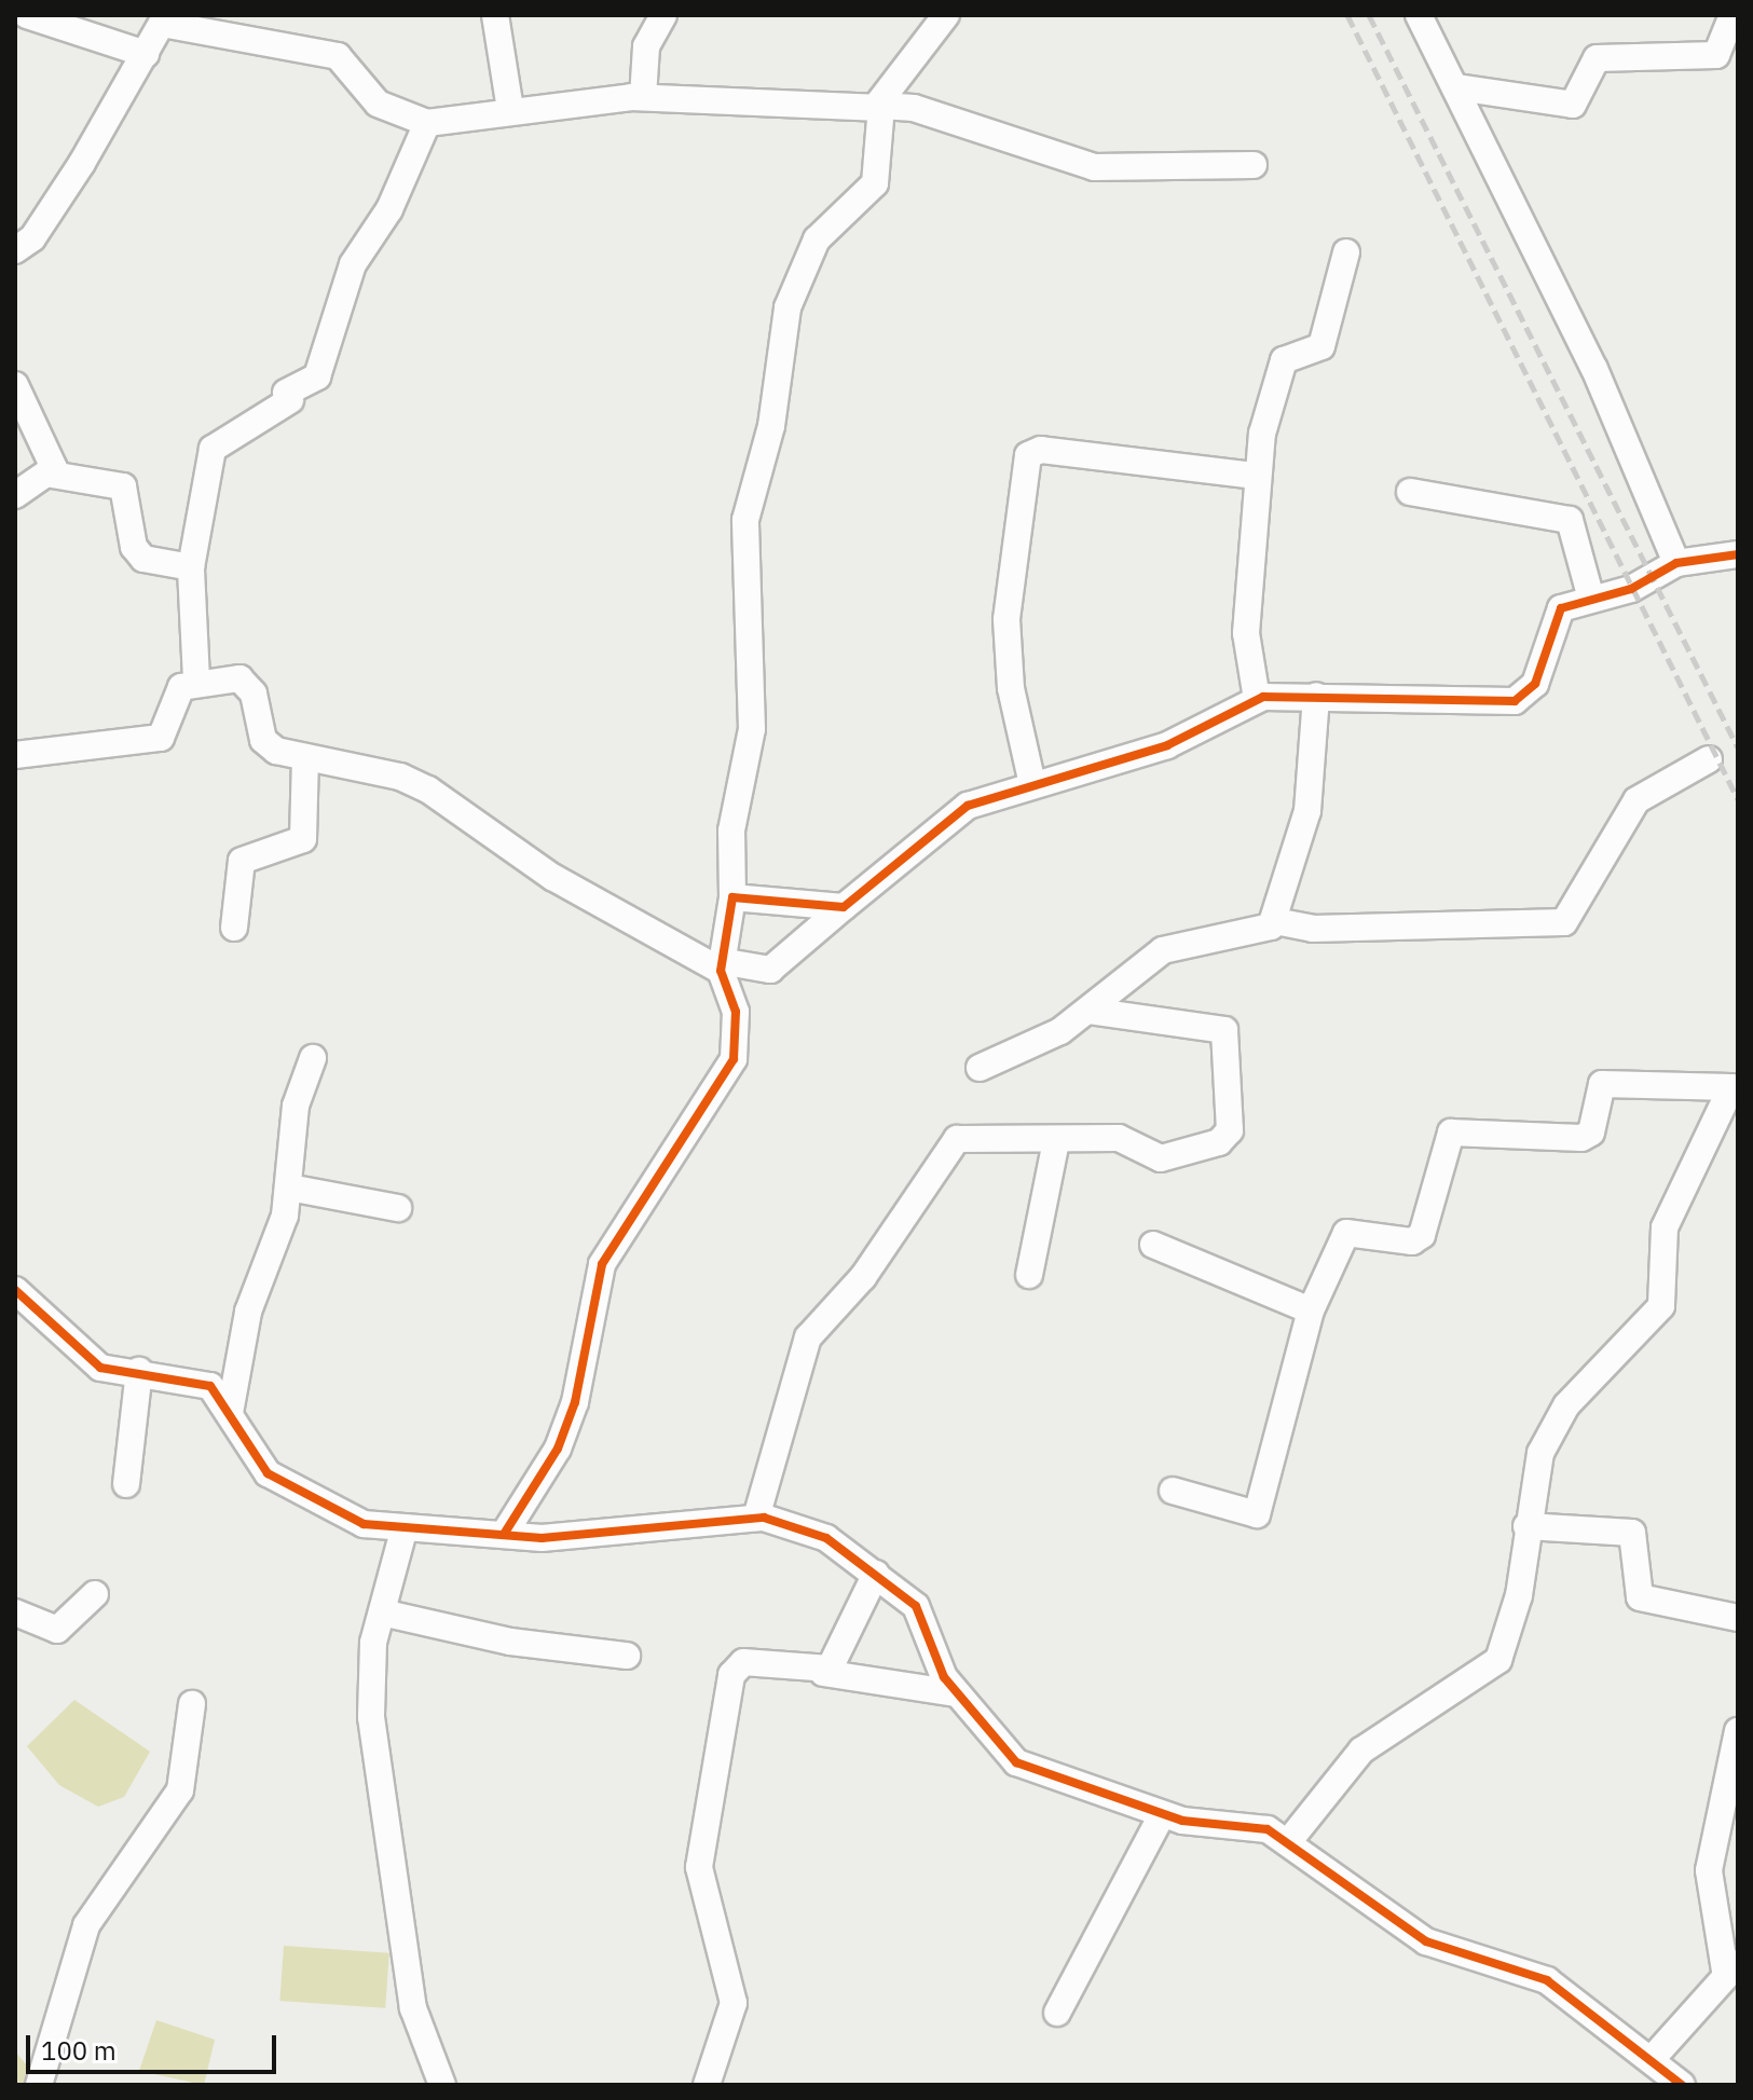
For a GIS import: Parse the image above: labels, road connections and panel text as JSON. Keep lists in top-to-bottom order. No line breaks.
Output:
{"scale_bar":"100 m"}
